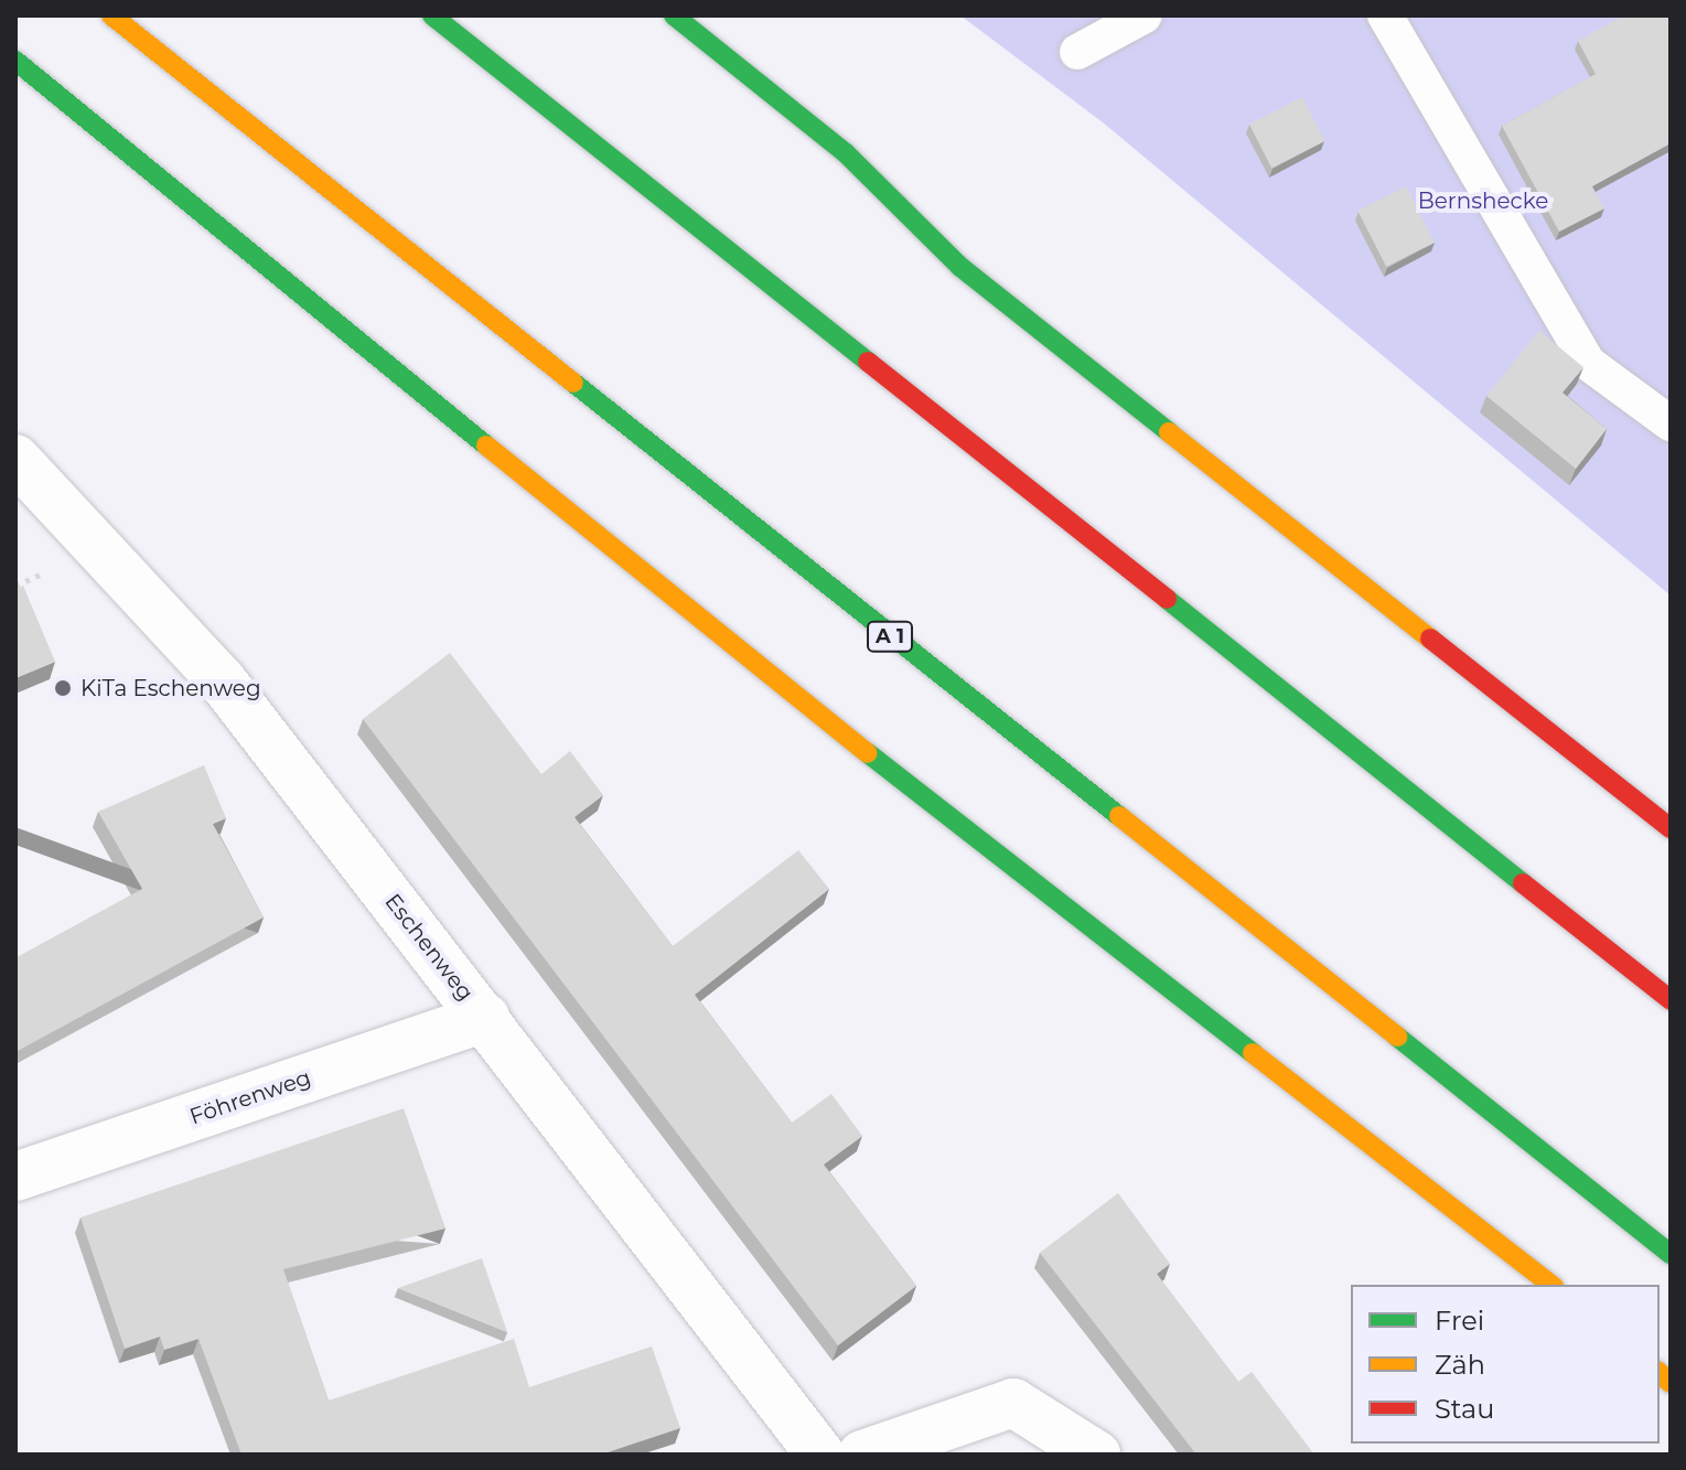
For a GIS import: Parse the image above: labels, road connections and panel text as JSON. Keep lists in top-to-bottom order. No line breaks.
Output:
{"streets":{"highway":["A 1"],"street":["Eschenweg","Föhrenweg"]},"crossings":[["Eschenweg","Föhrenweg"]],"parks":["Bernshecke"],"places":["KiTa Eschenweg"],"legend":["Frei","Zäh","Stau"]}
